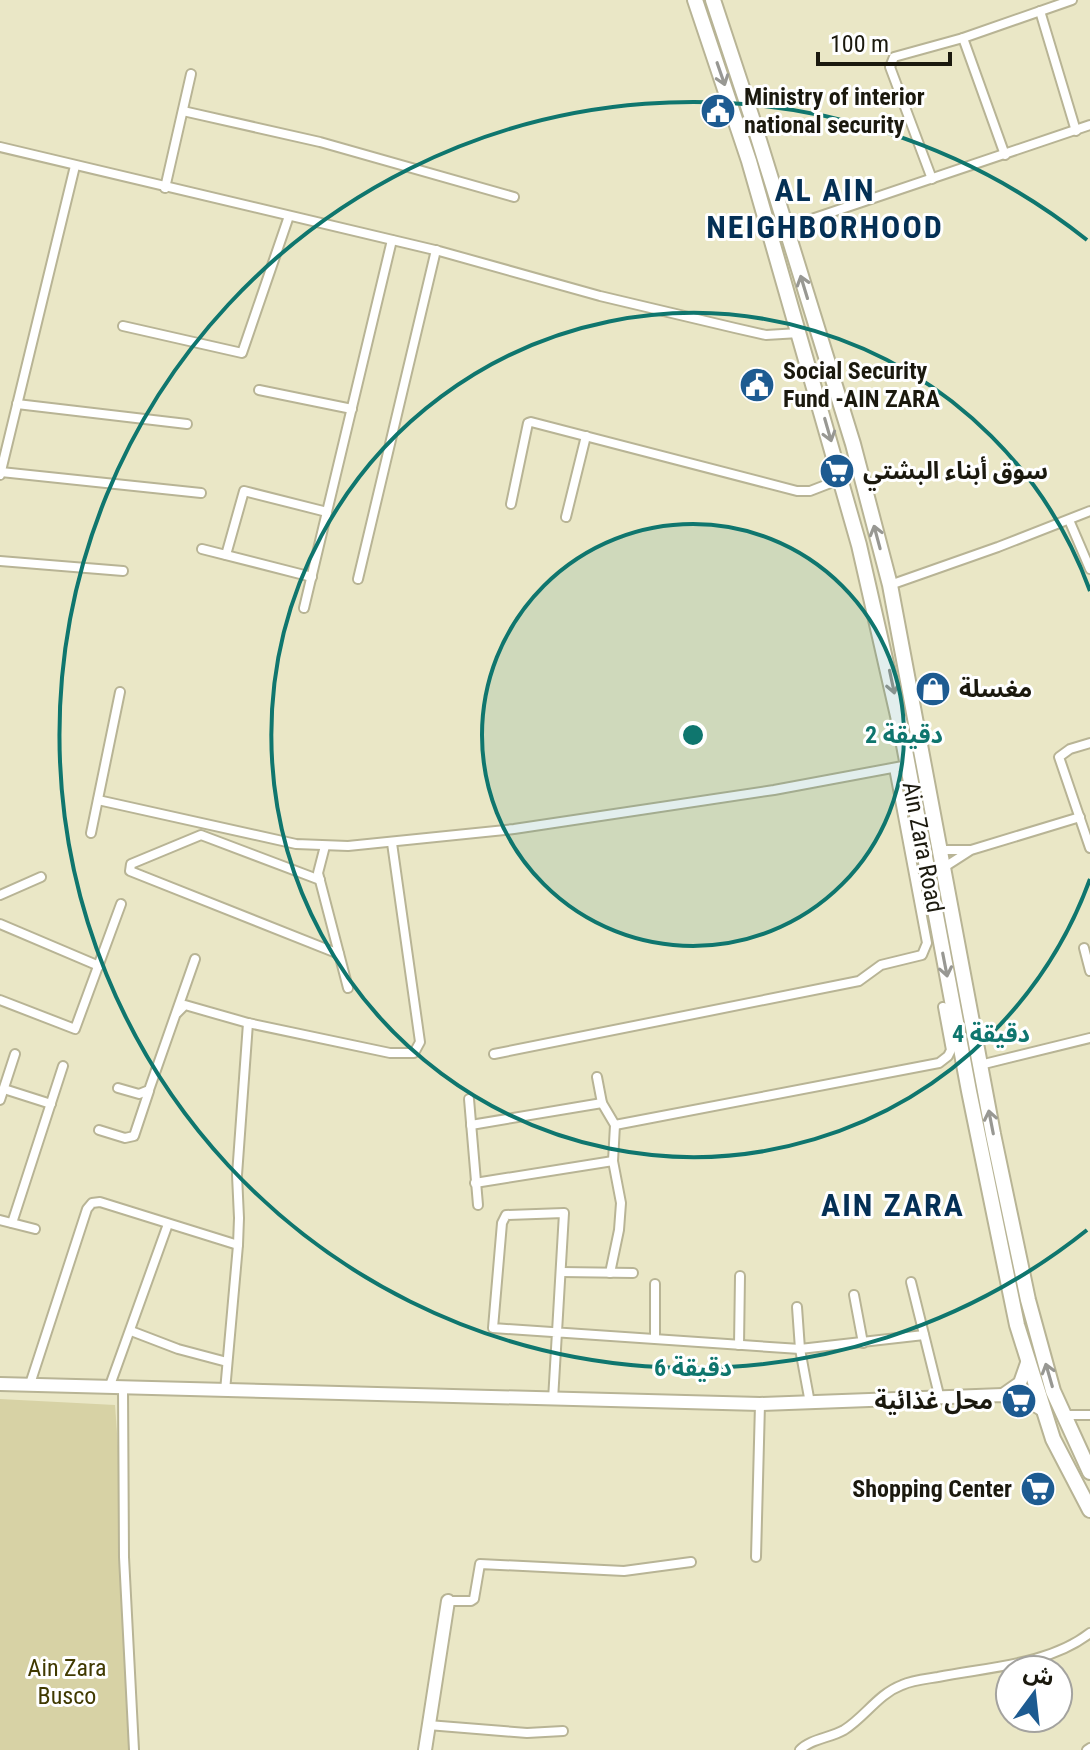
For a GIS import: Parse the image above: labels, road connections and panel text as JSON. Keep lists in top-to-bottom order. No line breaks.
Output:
{"streets":{"main road":["Ain Zara Road"]},"districts":["AL AIN NEIGHBORHOOD","AIN ZARA"],"parks":["Ain Zara Busco"],"places":{"public building":["Ministry of interior national security","Social Security Fund -AIN ZARA"],"supermarket":["سوق أبناء البشتي","محل غذائية","Shopping Center"],"shop":["مغسلة"]},"scale_bar":"100 m","north":"top","rings":["2 دقيقة","4 دقيقة","6 دقيقة"]}
